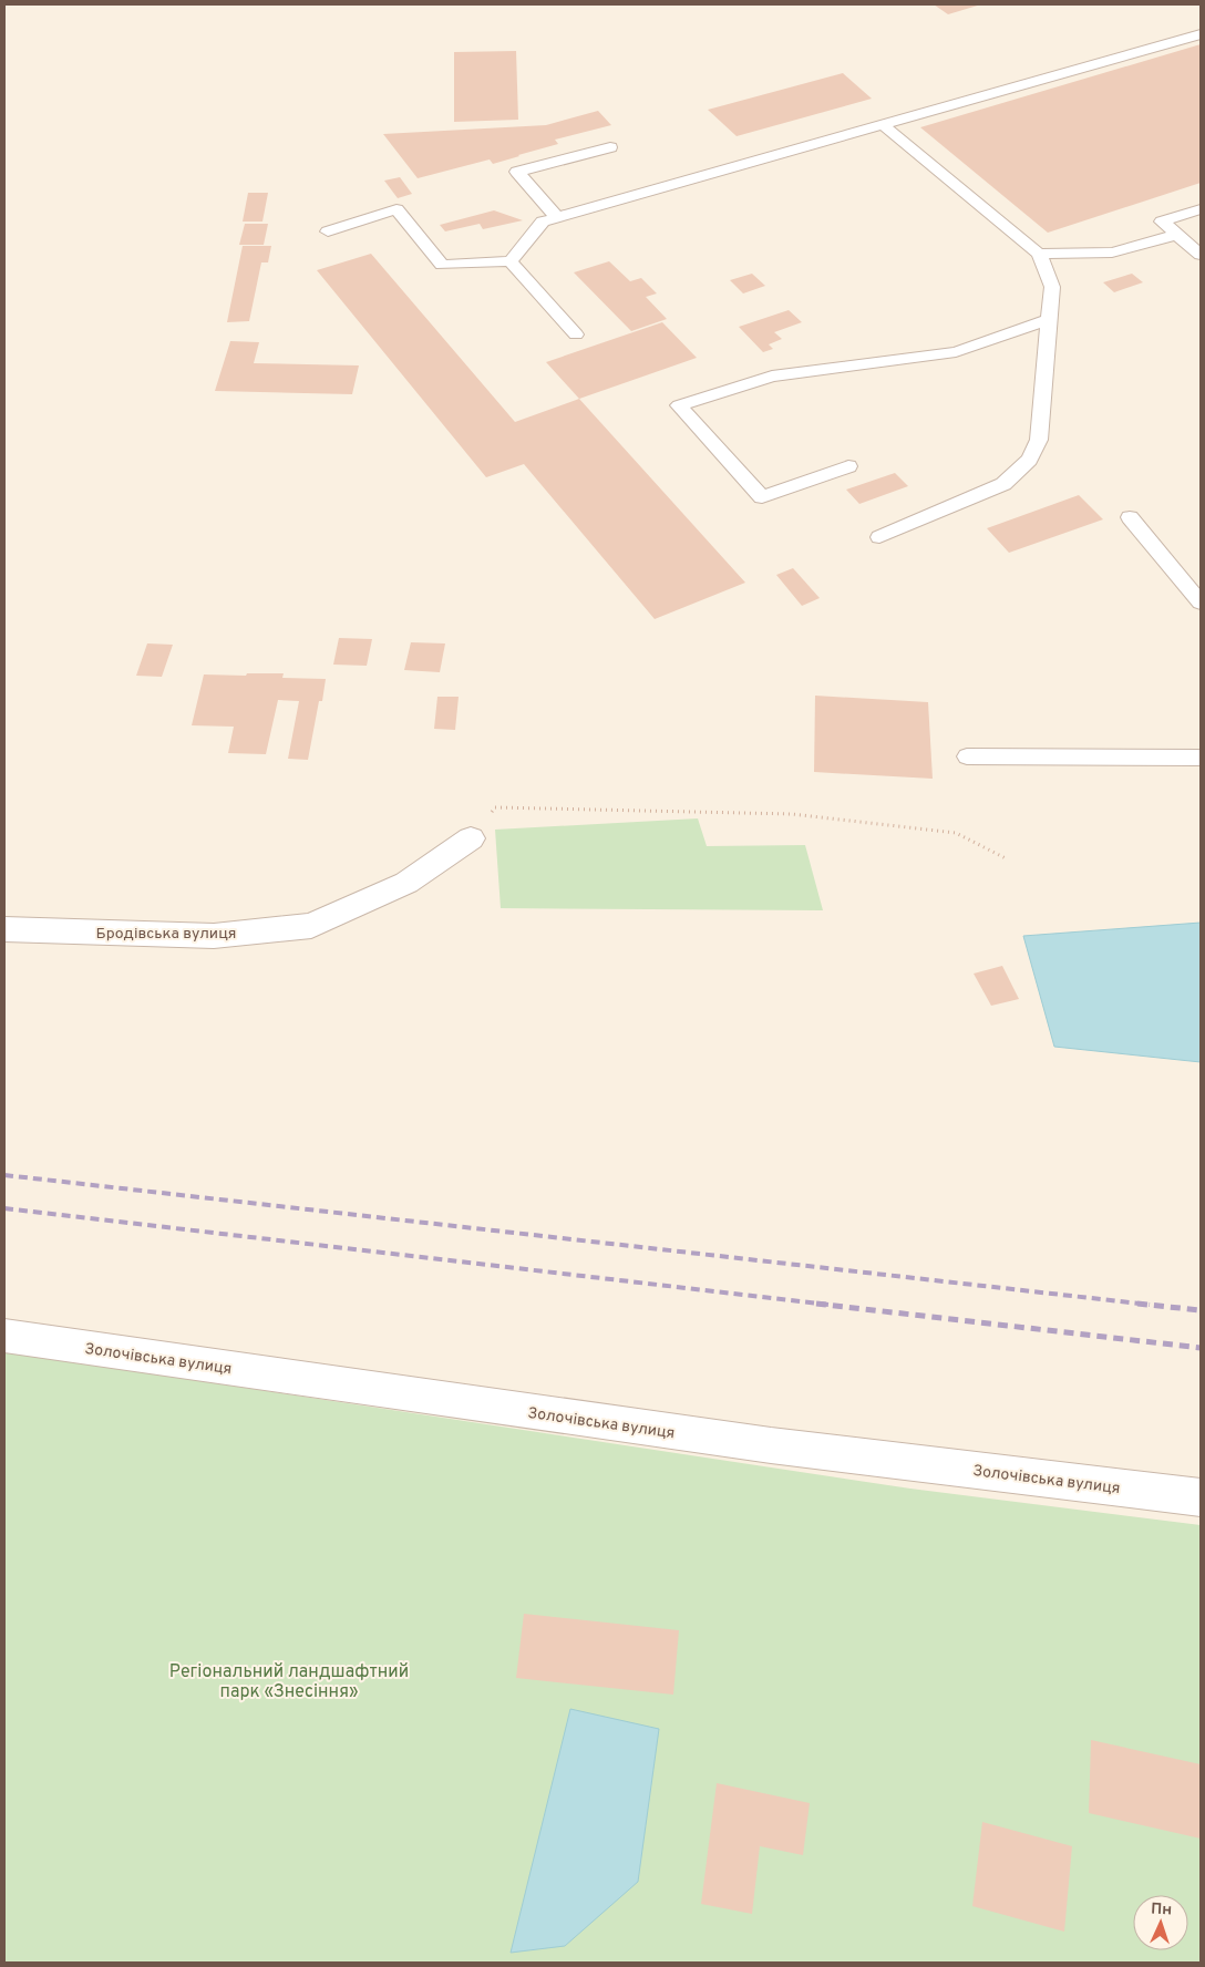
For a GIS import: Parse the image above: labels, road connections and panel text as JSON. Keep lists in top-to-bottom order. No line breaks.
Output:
{"streets":{"street":["Бродівська вулиця","Золочівська вулиця"]},"parks":["Регіональний ландшафтний парк «Знесіння»"],"north":"top"}
